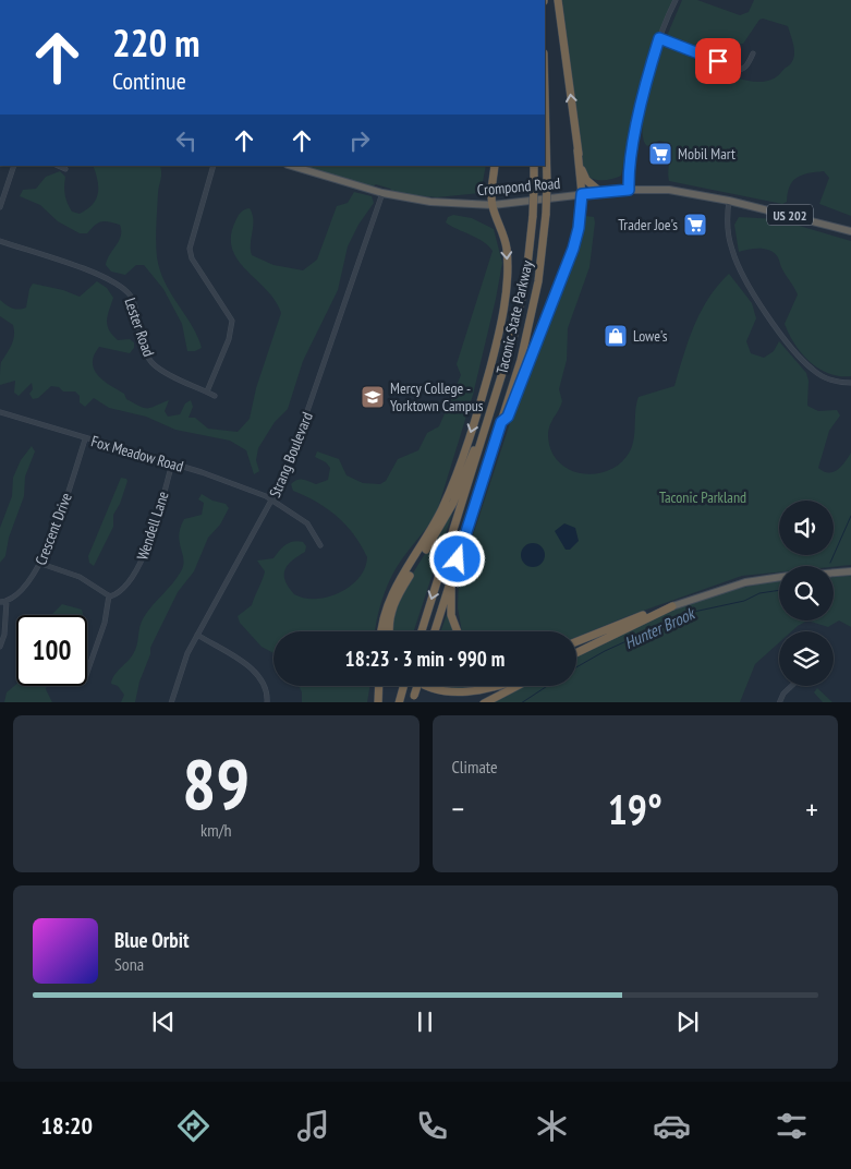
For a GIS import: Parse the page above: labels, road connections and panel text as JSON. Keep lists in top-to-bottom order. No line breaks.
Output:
{"streets":{"highway":["Crompond Road","US 202","Taconic State Parkway"],"street":["Lester Road","Fox Meadow Road","Strang Boulevard","Wendell Lane","Crescent Drive"]},"crossings":[["Crompond Road","Strang Boulevard"],["Fox Meadow Road","Strang Boulevard"],["Fox Meadow Road","Wendell Lane"],["Fox Meadow Road","Crescent Drive"]],"water":["Hunter Brook"],"parks":["Taconic Parkland"],"places":{"supermarket":["Mobil Mart","Trader Joe's"],"shop":["Lowe's"],"school or university":["Mercy College - Yorktown Campus"]},"page":{"turn":["220 m","Continue"],"limit":"100","trip":"18:23 · 3 min · 990 m","tile":[["89","km/h"],"Climate"],"heat":["−","19°","+"],"song":["Blue Orbit","Sona"],"tabs":"18:20"}}
